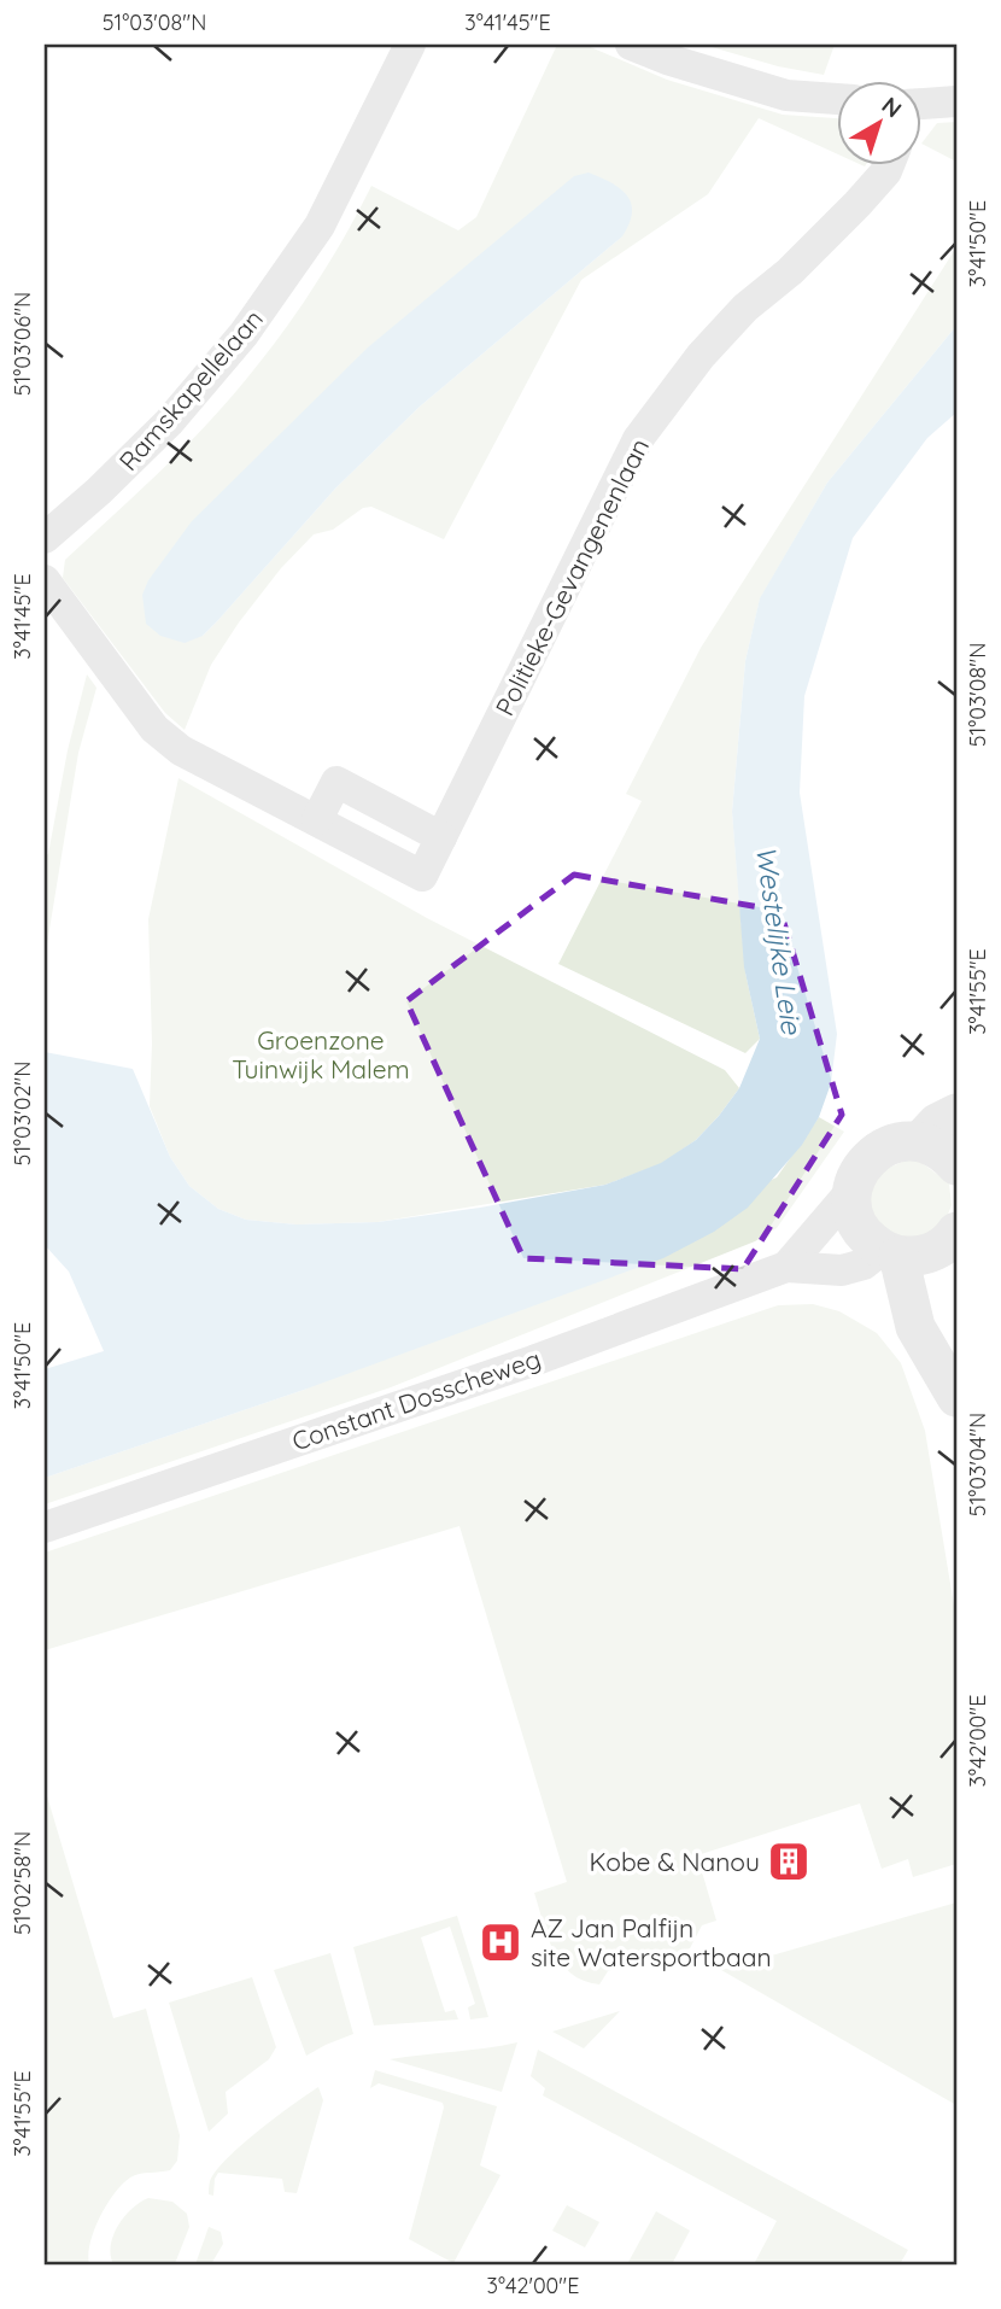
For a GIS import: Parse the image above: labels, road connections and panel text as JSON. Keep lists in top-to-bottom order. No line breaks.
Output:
{"streets":{"street":["Ramskapellelaan","Politieke-Gevangenenlaan","Constant Dosscheweg"]},"water":["Westelijke Leie"],"parks":["Groenzone Tuinwijk Malem"],"places":{"building":["Kobe & Nanou"],"hospital":["AZ Jan Palfijn site Watersportbaan"]},"north":"top right","coordinates":["51°03'08\"N","3°41'45\"E","3°41'50\"E","51°03'06\"N","3°41'55\"E","51°03'02\"N","51°03'04\"N","3°42'00\"E","51°02'58\"N"]}
